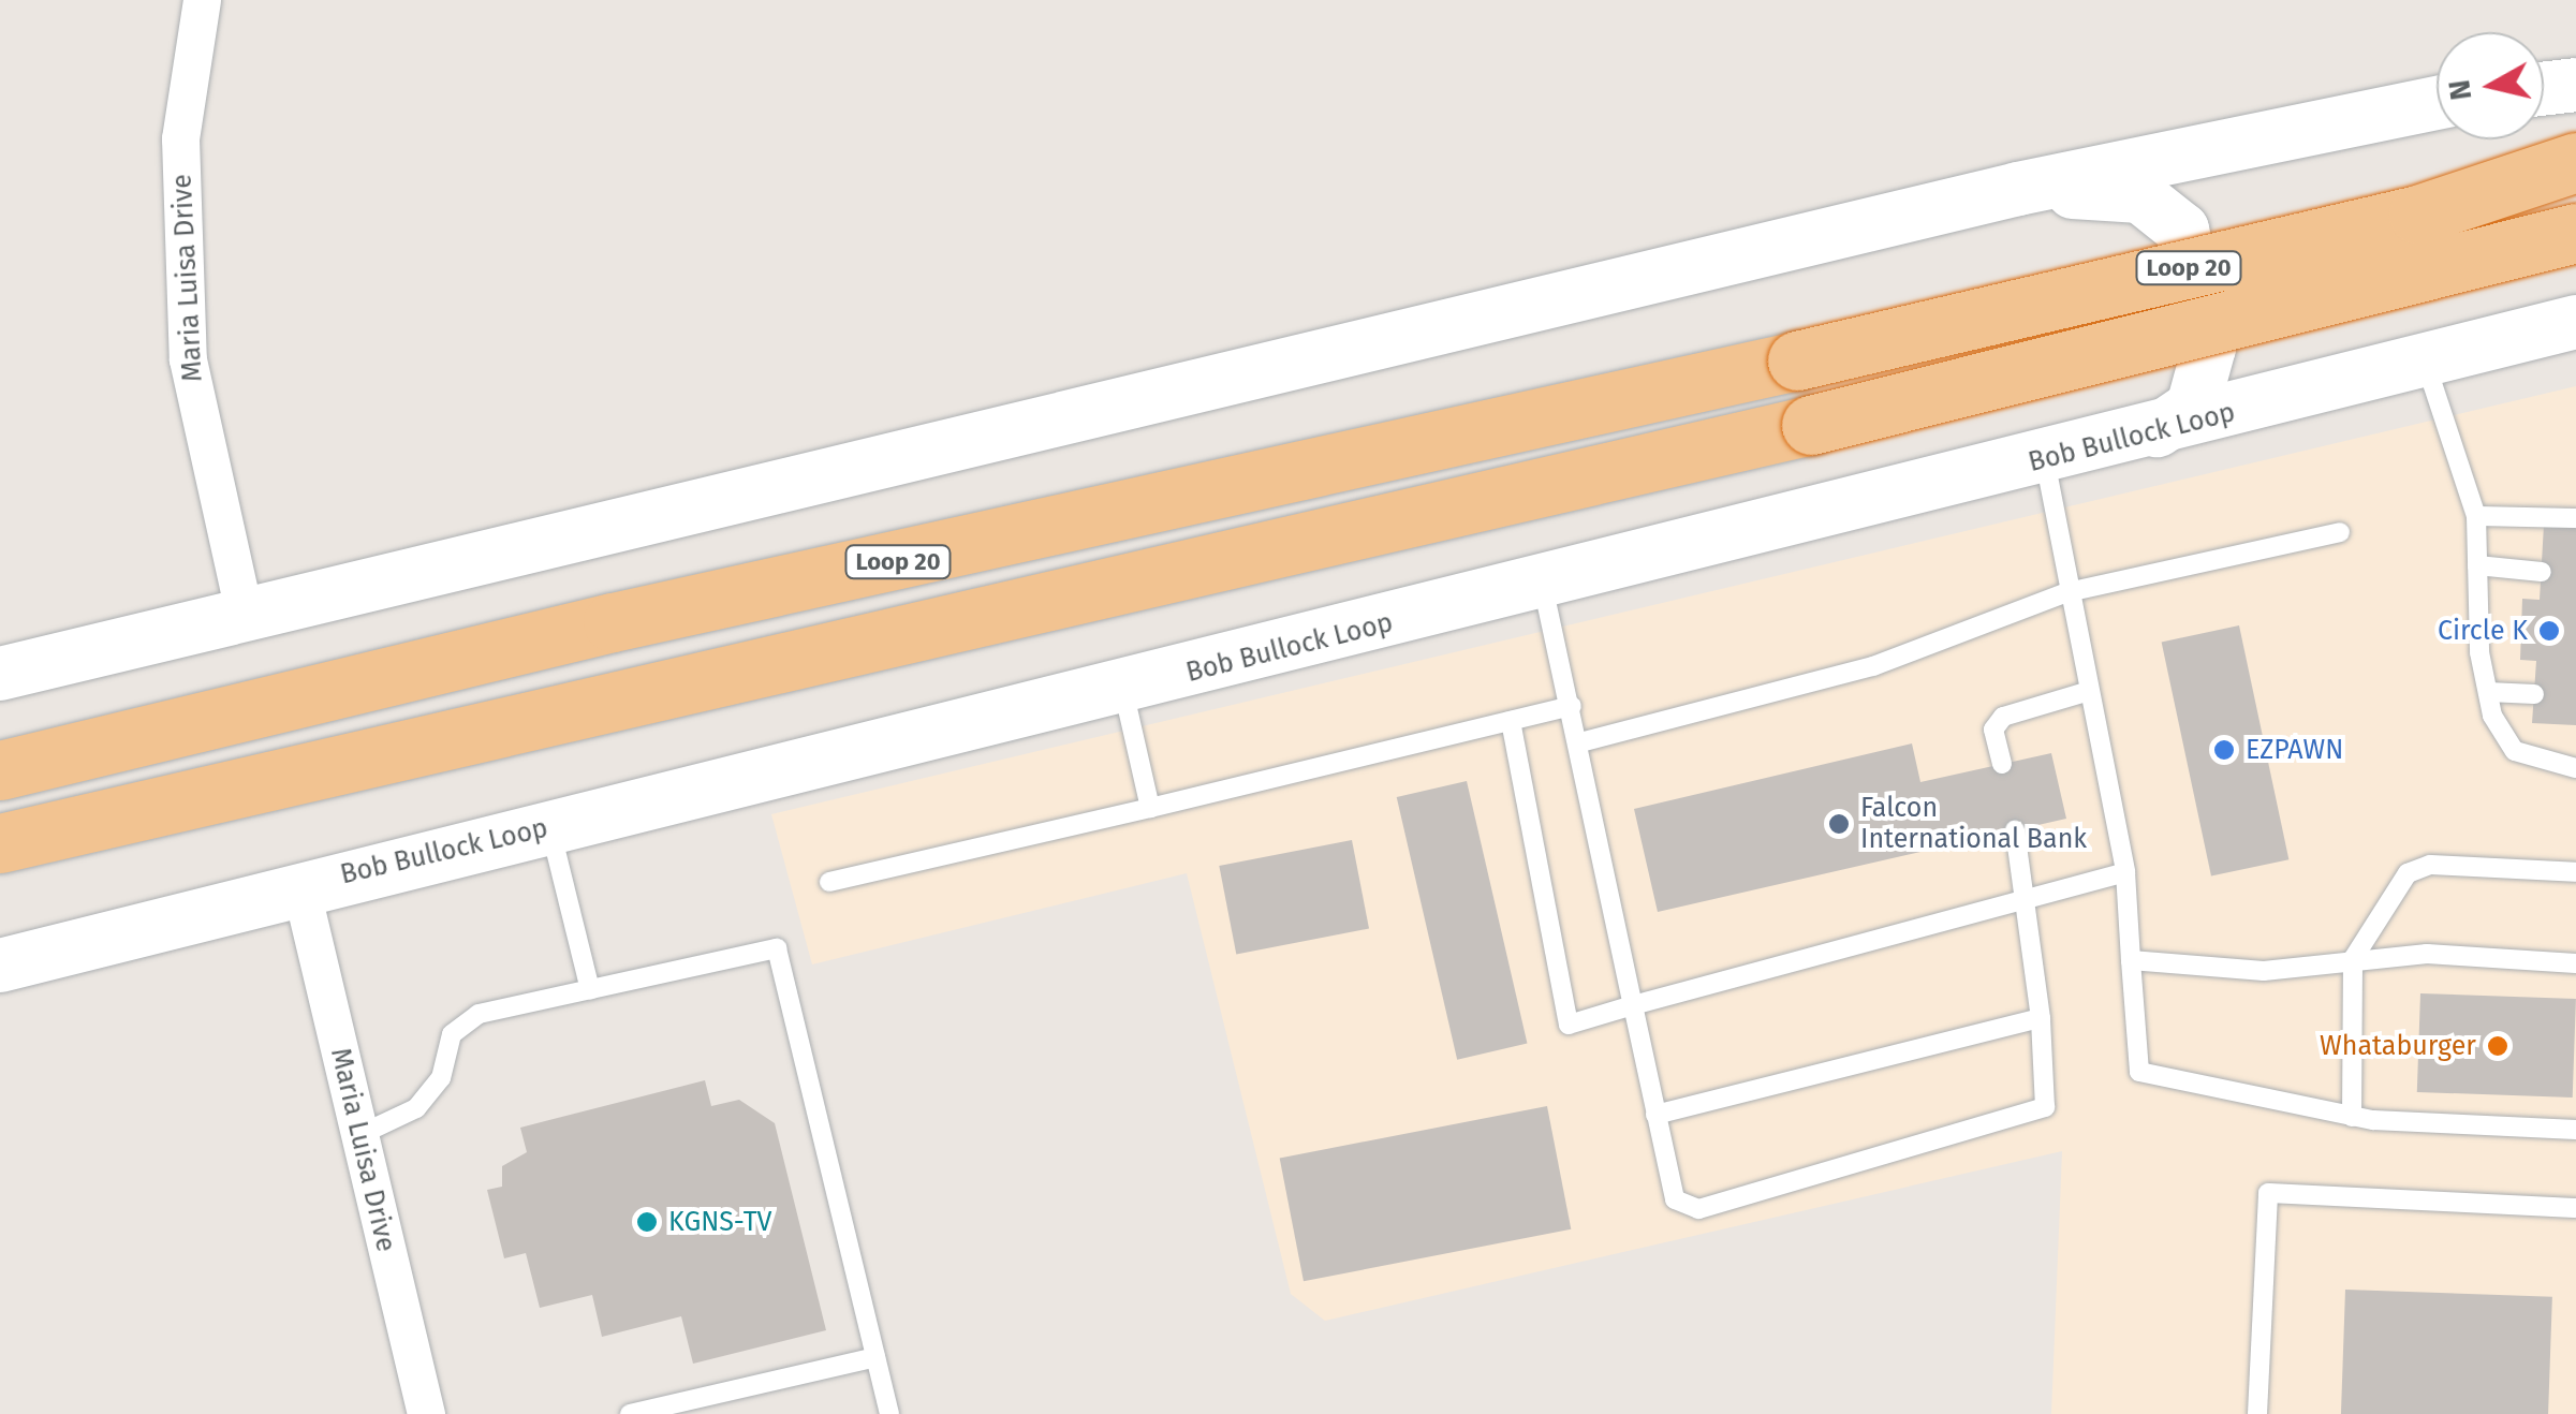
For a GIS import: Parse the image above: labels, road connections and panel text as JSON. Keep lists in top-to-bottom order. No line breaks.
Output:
{"streets":{"highway":["Loop 20"],"main road":["Bob Bullock Loop"],"street":["Maria Luisa Drive"]},"crossings":[["Maria Luisa Drive","Bob Bullock Loop"]],"places":["Circle K","EZPAWN","Falcon International Bank","Whataburger","KGNS-TV"],"north":"left"}
